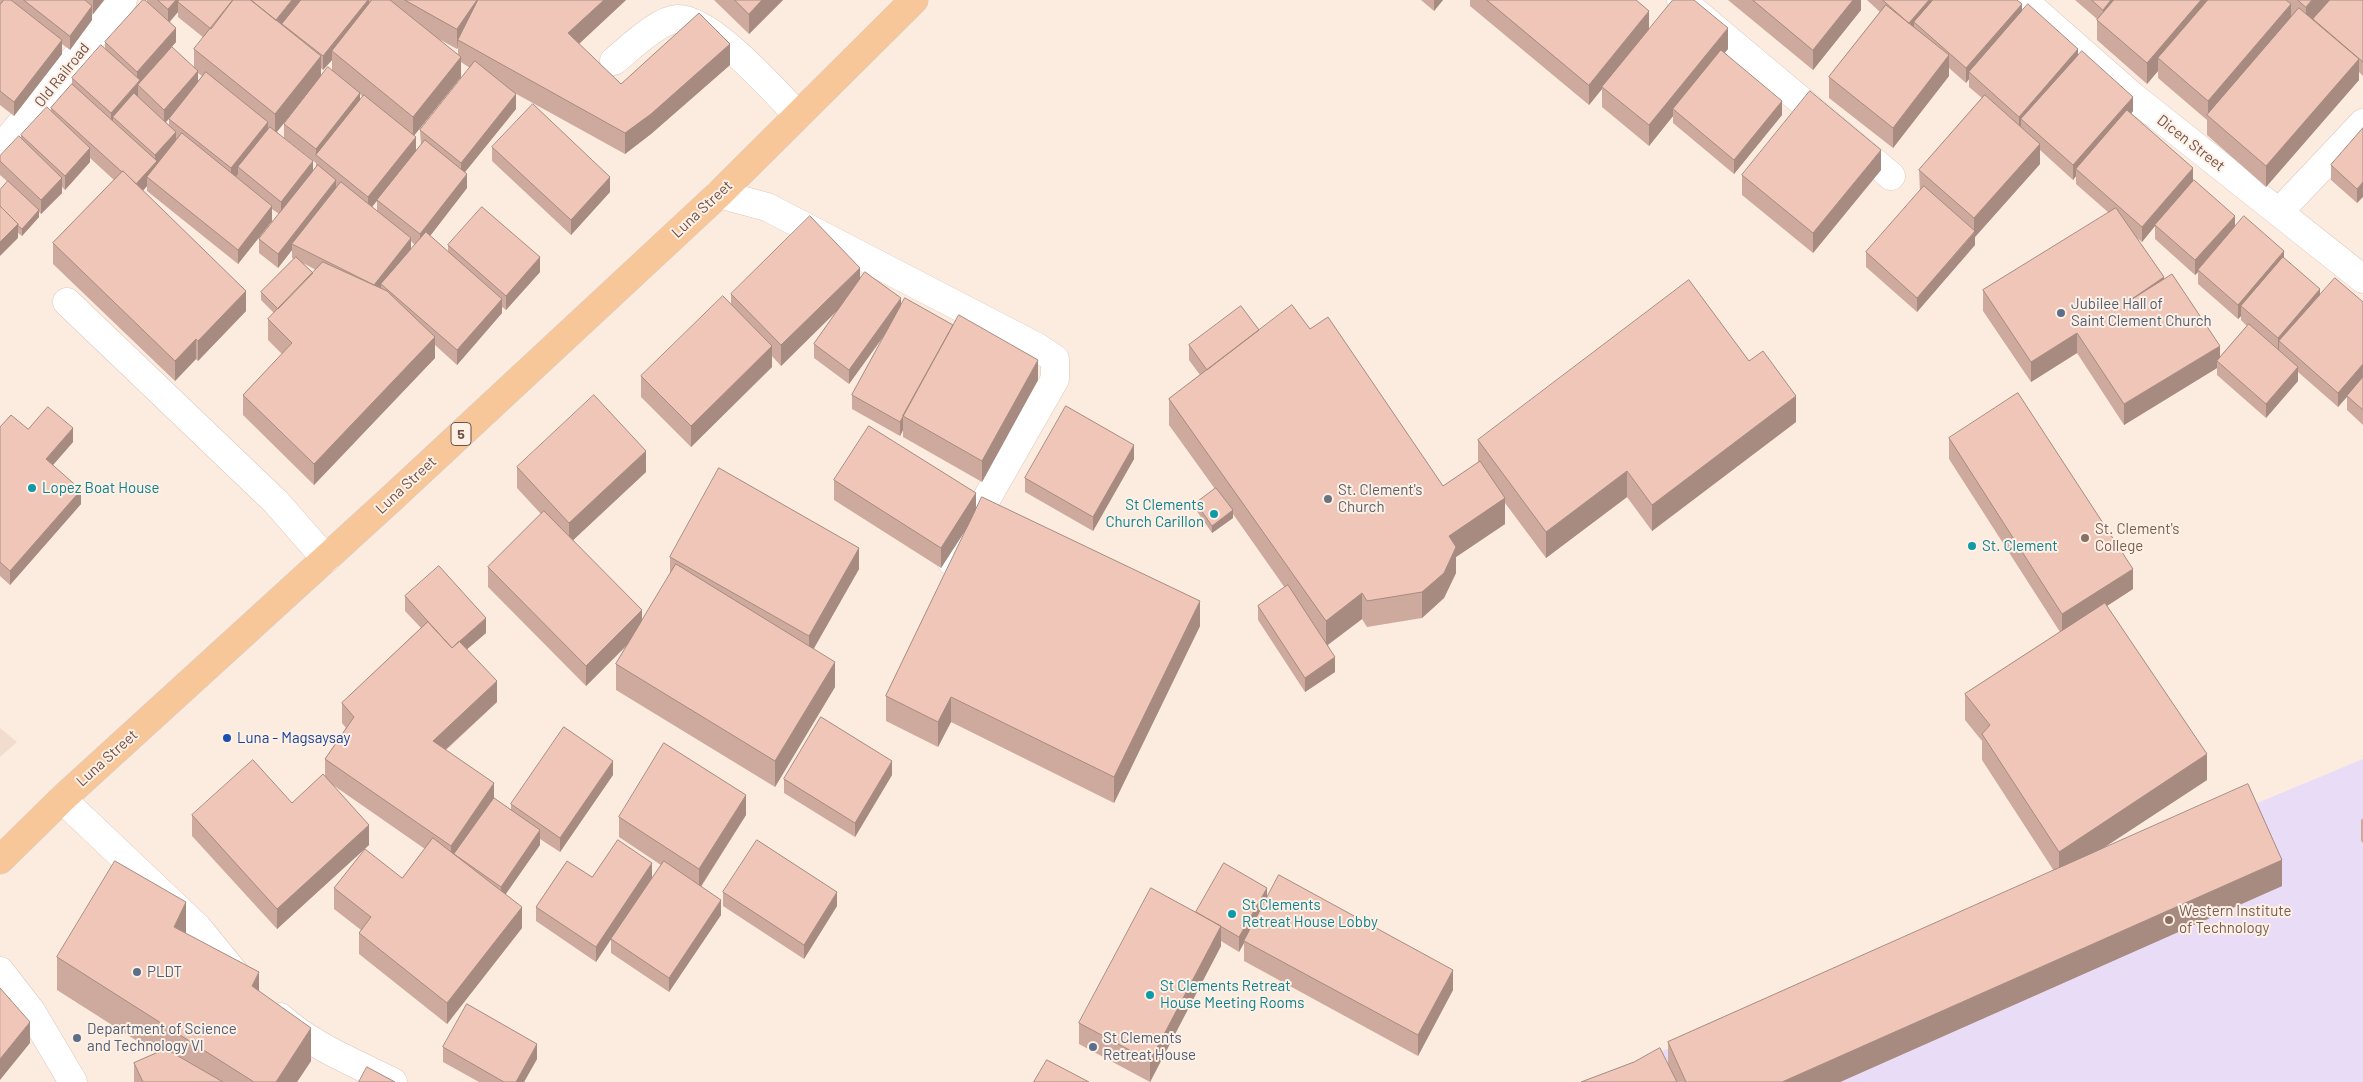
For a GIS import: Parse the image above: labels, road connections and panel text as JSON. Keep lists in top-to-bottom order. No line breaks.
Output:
{"streets":{"main road":["Luna Street","5"],"street":["Old Railroad","Dicen Street"]},"places":["Jubilee Hall of Saint Clement Church","Lopez Boat House","St. Clement's Church","St Clements Church Carillon","St. Clement's College","St. Clement","Luna - Magsaysay","St Clements Retreat House Lobby","Western Institute of Technology","PLDT","St Clements Retreat House Meeting Rooms","Department of Science and Technology VI","St Clements Retreat House"]}
